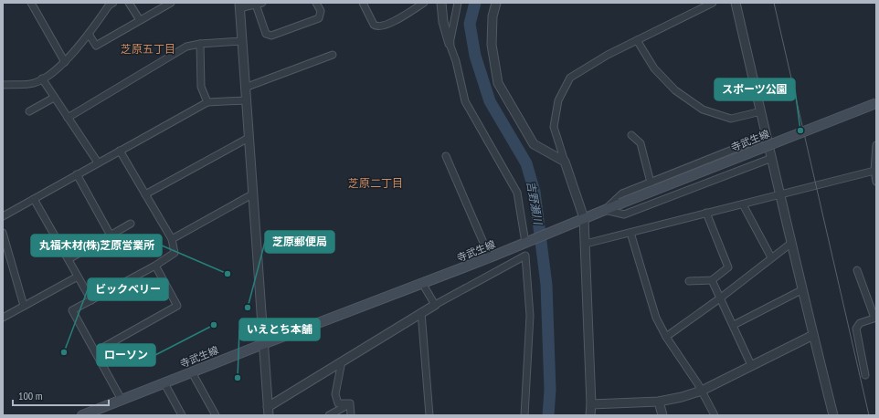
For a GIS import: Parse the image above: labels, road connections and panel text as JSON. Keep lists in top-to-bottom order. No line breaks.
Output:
{"streets":{"main road":["寺武生線"]},"districts":["芝原五丁目","芝原二丁目"],"water":["吉野瀬川"],"places":["スポーツ公園","丸福木材(株)芝原営業所","芝原郵便局","ローソン","ビックベリー","いえとち本舗"],"scale_bar":"100 m"}
